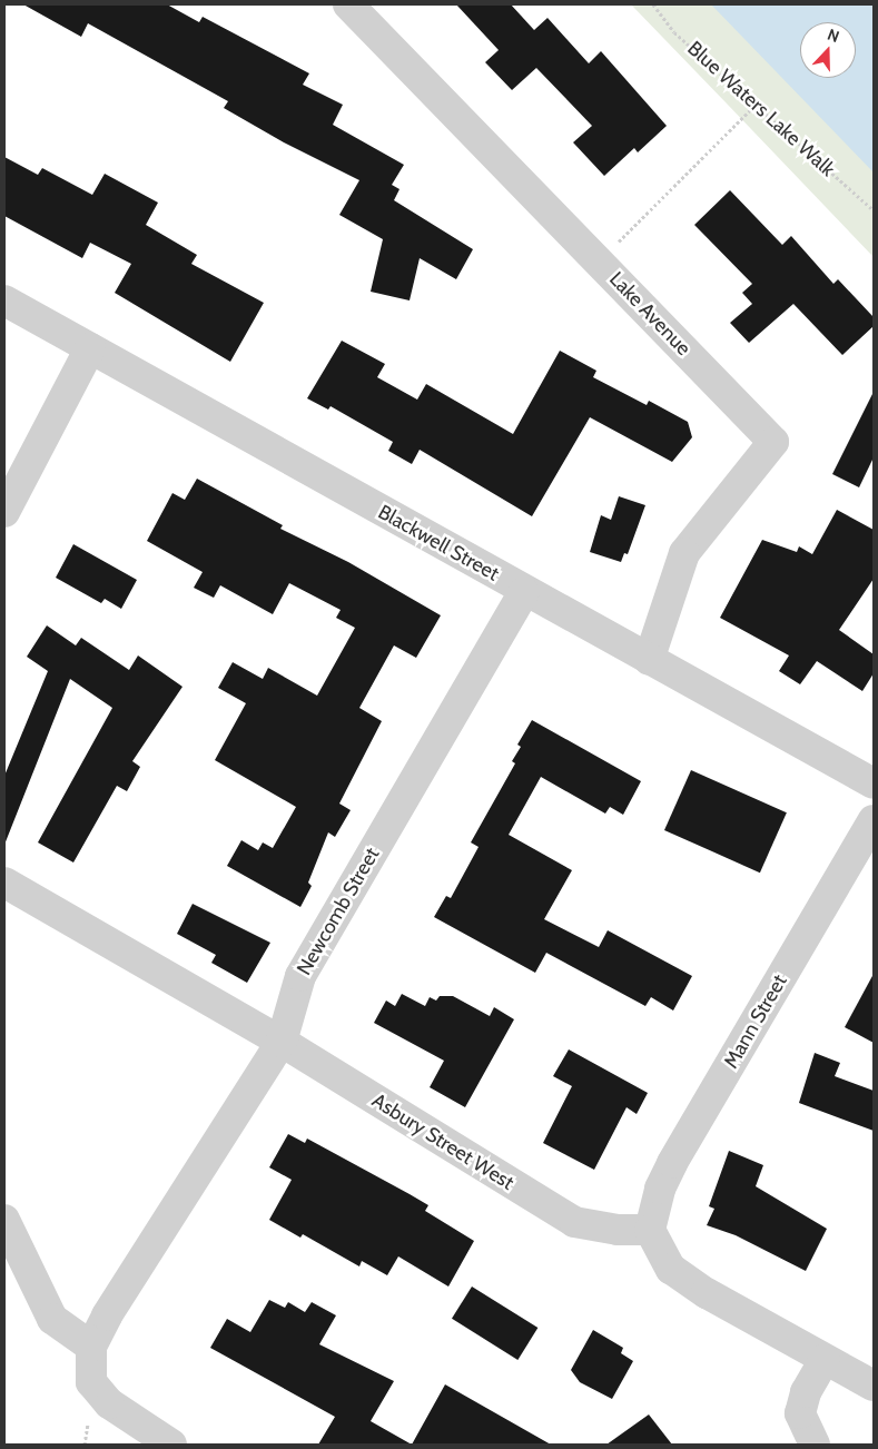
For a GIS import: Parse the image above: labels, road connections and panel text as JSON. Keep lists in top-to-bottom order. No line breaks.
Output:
{"streets":{"street":["Lake Avenue","Blackwell Street","Newcomb Street","Mann Street","Asbury Street West"],"path":["Blue Waters Lake Walk"]},"crossings":[["Lake Avenue","Blackwell Street"],["Blackwell Street","Newcomb Street"],["Newcomb Street","Asbury Street West"],["Mann Street","Asbury Street West"]],"north":"top"}
